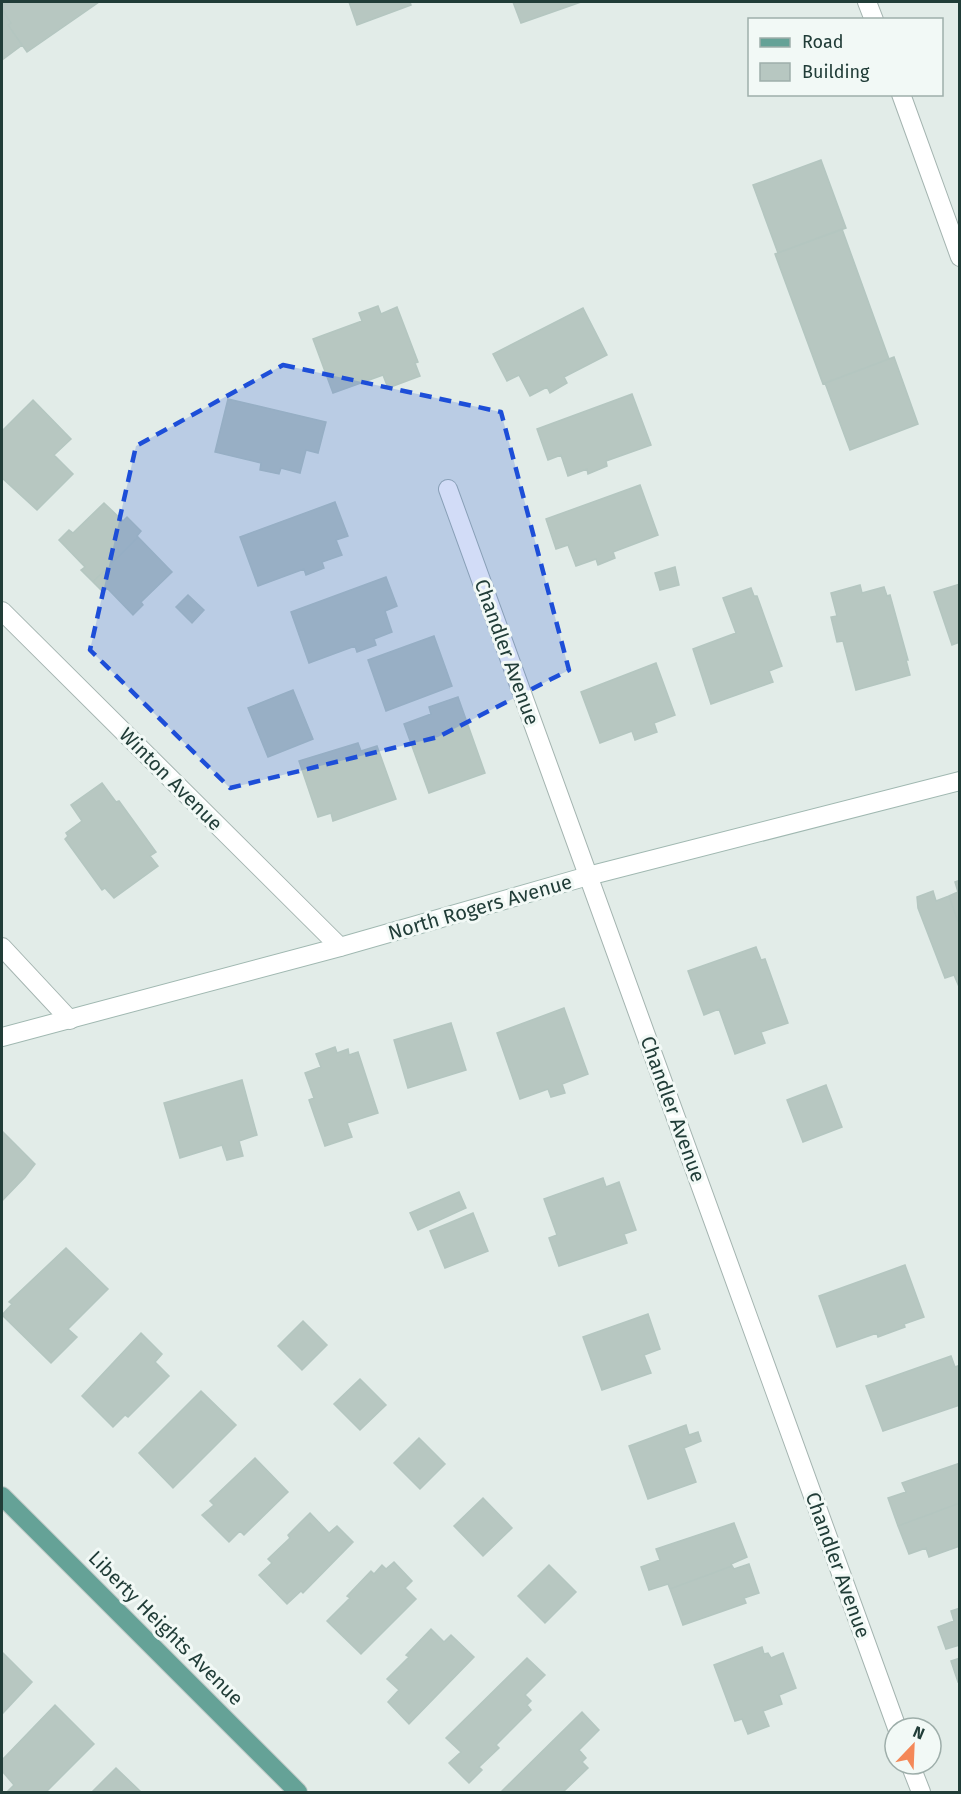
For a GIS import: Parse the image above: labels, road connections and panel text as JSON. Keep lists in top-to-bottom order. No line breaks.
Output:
{"streets":{"main road":["Liberty Heights Avenue"],"street":["Chandler Avenue","Winton Avenue","North Rogers Avenue"]},"crossings":[["Chandler Avenue","North Rogers Avenue"],["Winton Avenue","North Rogers Avenue"]],"legend":["Road","Building"],"north":"top right"}
